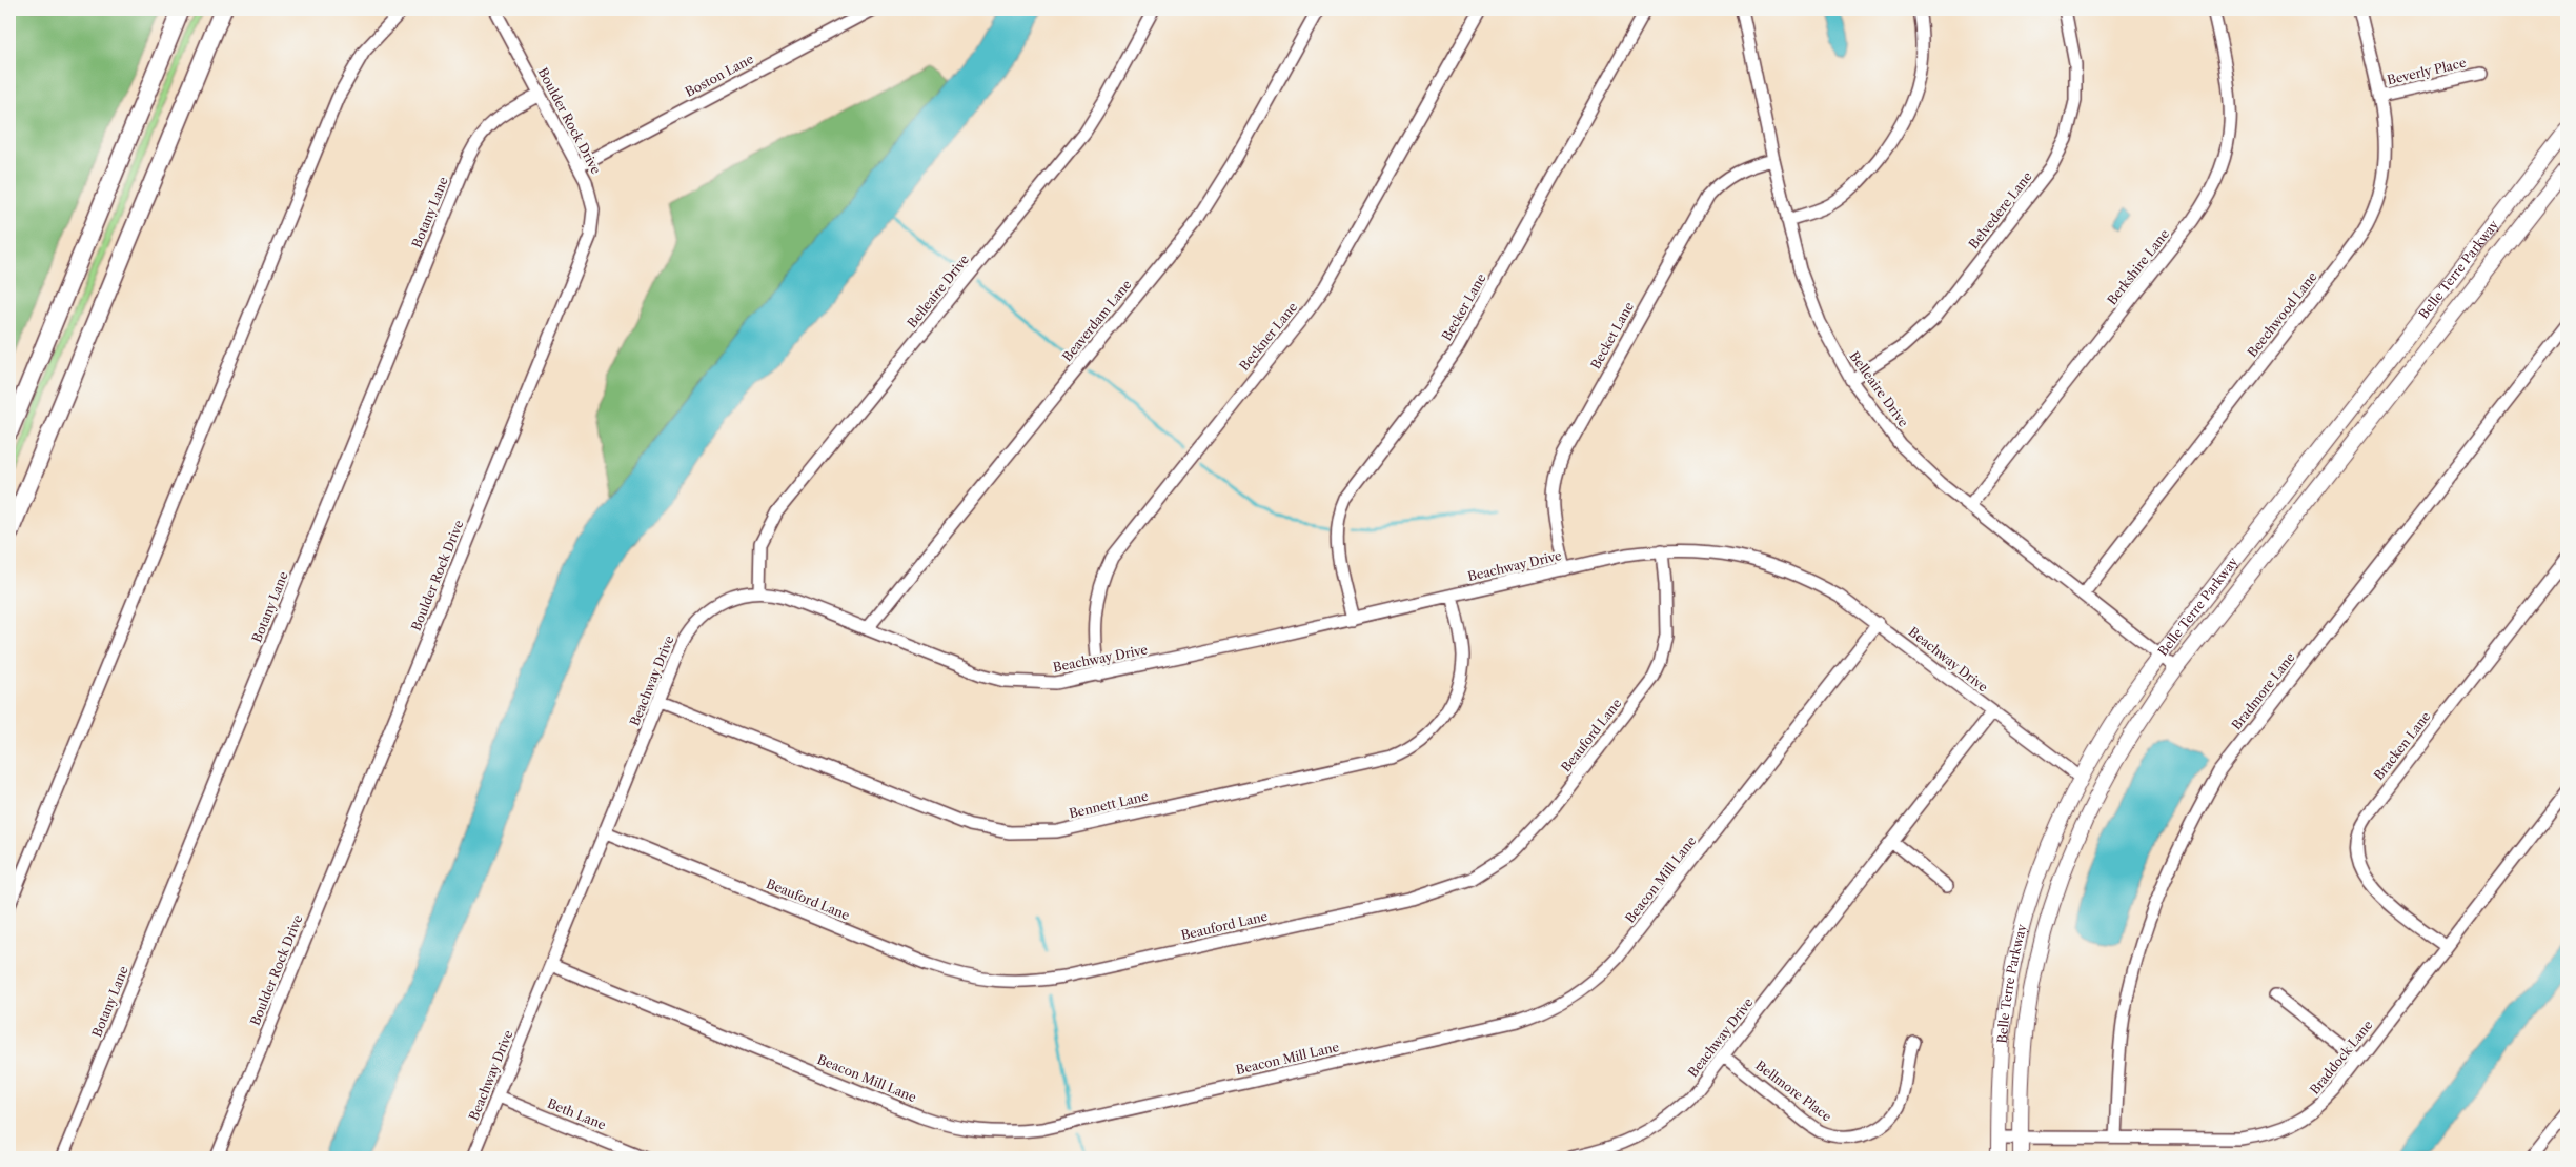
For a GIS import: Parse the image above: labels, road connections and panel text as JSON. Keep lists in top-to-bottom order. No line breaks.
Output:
{"streets":{"main road":["Belle Terre Parkway"],"street":["Beverly Place","Boston Lane","Boulder Rock Drive","Belvedere Lane","Botany Lane","Berkshire Lane","Belleaire Drive","Becker Lane","Beechwood Lane","Beaverdam Lane","Becket Lane","Beckner Lane","Beachway Drive","Bradmore Lane","Beauford Lane","Bracken Lane","Bennett Lane","Beacon Mill Lane","Braddock Lane","Bellmore Place","Beth Lane"]},"crossings":[["Beverly Place","Beechwood Lane"],["Boston Lane","Boulder Rock Drive"],["Boulder Rock Drive","Botany Lane"],["Belvedere Lane","Belleaire Drive"],["Berkshire Lane","Belleaire Drive"],["Belle Terre Parkway","Belleaire Drive"],["Belle Terre Parkway","Beachway Drive"],["Belle Terre Parkway","Braddock Lane"],["Belleaire Drive","Beechwood Lane"],["Belleaire Drive","Becket Lane"],["Belleaire Drive","Beachway Drive"],["Becker Lane","Beachway Drive"],["Beaverdam Lane","Beachway Drive"],["Becket Lane","Beachway Drive"],["Beckner Lane","Beachway Drive"],["Beachway Drive","Beauford Lane"],["Beachway Drive","Bennett Lane"],["Beachway Drive","Beacon Mill Lane"],["Beachway Drive","Bellmore Place"],["Beachway Drive","Beth Lane"],["Bradmore Lane","Braddock Lane"],["Bracken Lane","Braddock Lane"]]}
